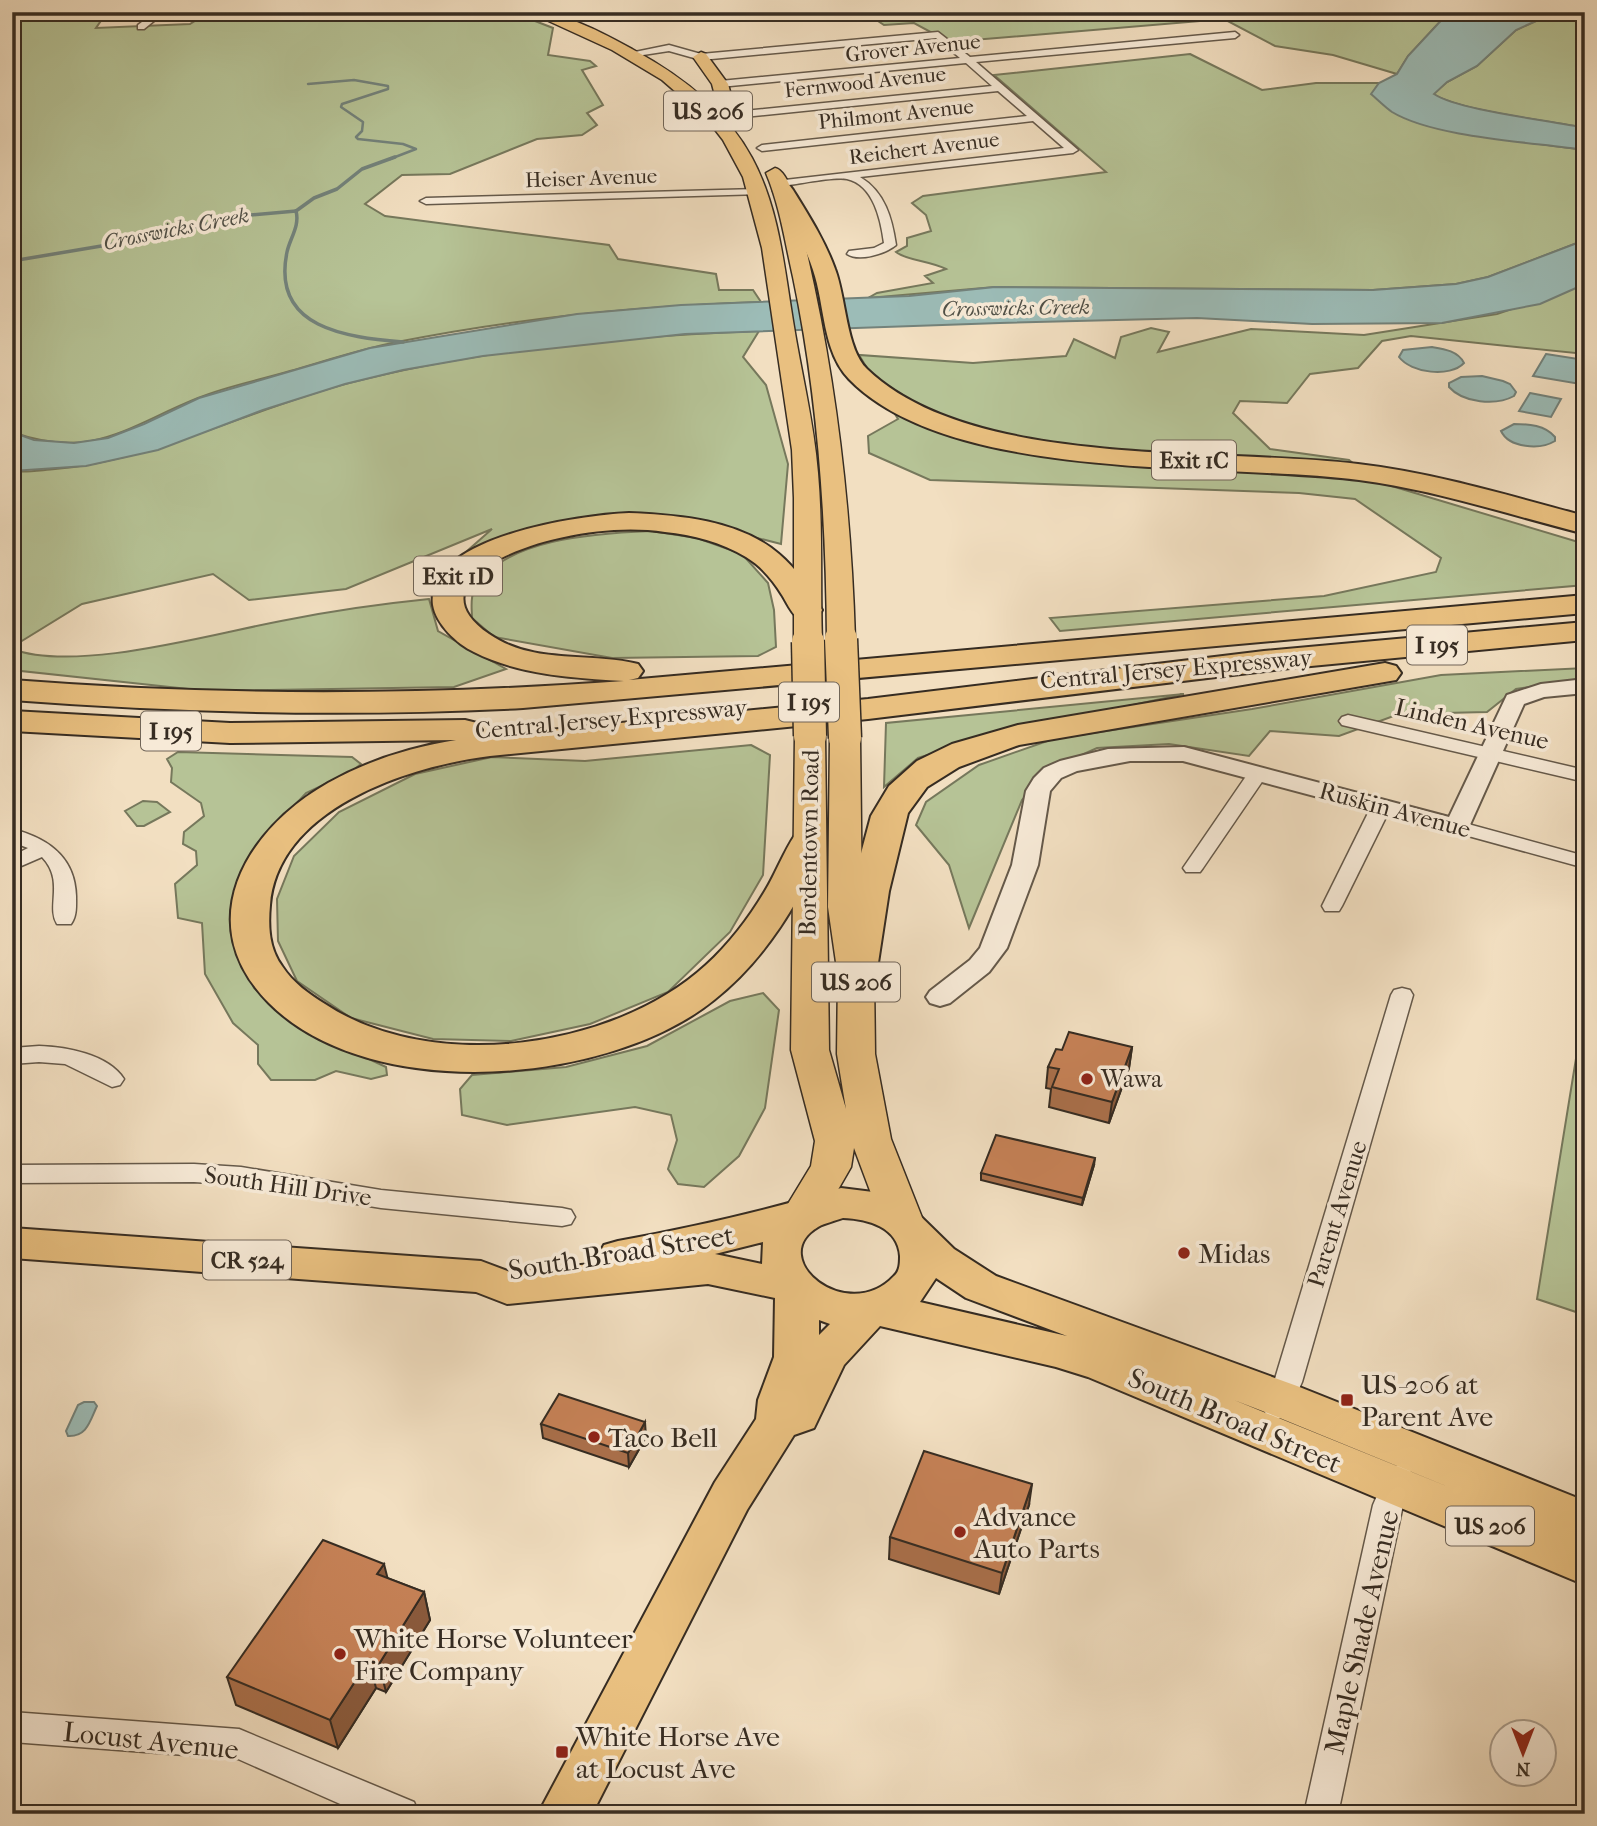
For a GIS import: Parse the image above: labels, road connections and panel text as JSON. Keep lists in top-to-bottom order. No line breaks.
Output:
{"streets":{"highway":["US 206","Exit 1C","Exit 1D","I 195","Central Jersey Expressway","Bordentown Road"],"main road":["South Broad Street","CR 524"],"street":["Grover Avenue","Fernwood Avenue","Philmont Avenue","Reichert Avenue","Heiser Avenue","Linden Avenue","Ruskin Avenue","South Hill Drive","Parent Avenue","Maple Shade Avenue","Locust Avenue"]},"crossings":[["Fernwood Avenue","US 206"],["US 206","Philmont Avenue"],["US 206","Reichert Avenue"],["US 206","Heiser Avenue"],["US 206","Exit 1C"],["US 206","Bordentown Road"],["Philmont Avenue","Reichert Avenue"],["Reichert Avenue","Exit 1C"],["Heiser Avenue","Bordentown Road"],["Exit 1C","Bordentown Road"],["Exit 1D","Central Jersey Expressway"],["Exit 1D","Bordentown Road"],["Bordentown Road","South Broad Street"],["Parent Avenue","South Broad Street"],["South Broad Street","Maple Shade Avenue"]],"water":["Crosswicks Creek"],"places":{"other":["Wawa","Midas","Taco Bell","Advance Auto Parts","White Horse Volunteer Fire Company"],"transit":["US-206 at Parent Ave","White Horse Ave at Locust Ave"]},"north":"bottom"}
